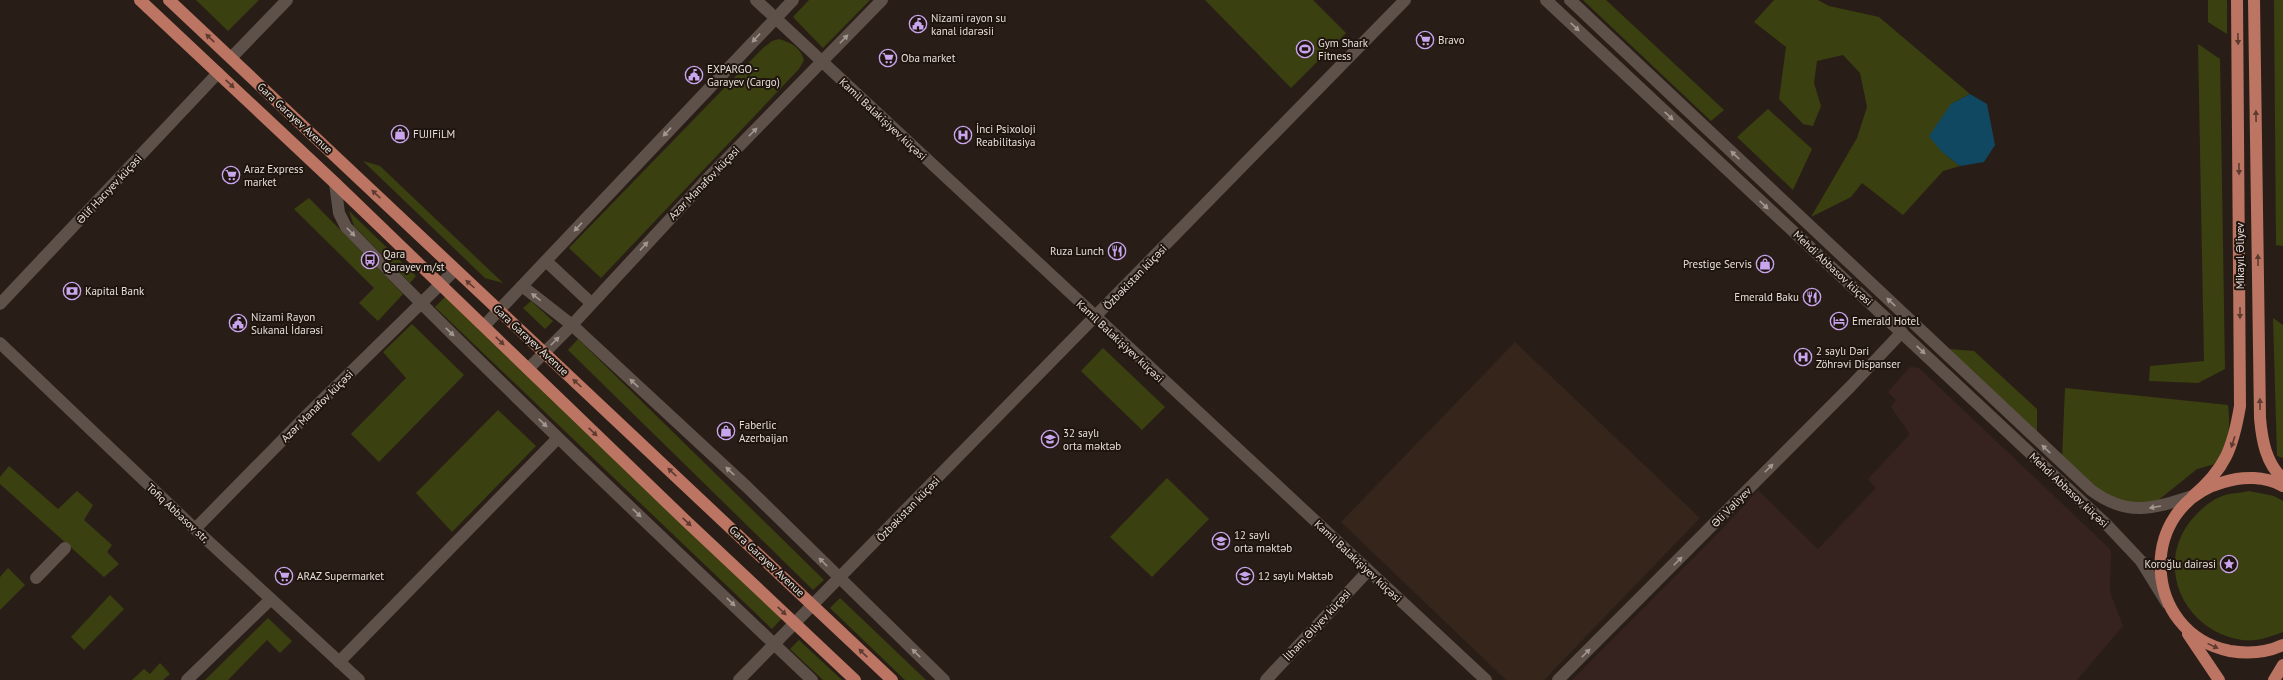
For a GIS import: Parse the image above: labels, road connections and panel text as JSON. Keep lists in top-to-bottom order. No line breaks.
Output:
{"streets":{"main road":["Gara Garayev Avenue","Mikayıl Əliyev"],"street":["Kamil Balakişiyev küçəsi","Azər Manafov küçəsi","Əlif Hacıyev küçəsi","Mehdi Abbasov küçəsi","Özbəkistan küçəsi","Əli Vəliyev","Tofiq Abbasov str.","İlham Əliyev küçəsi"]},"crossings":[["Gara Garayev Avenue","Azər Manafov küçəsi"],["Gara Garayev Avenue","Əlif Hacıyev küçəsi"],["Gara Garayev Avenue","Özbəkistan küçəsi"],["Kamil Balakişiyev küçəsi","Azər Manafov küçəsi"],["Kamil Balakişiyev küçəsi","Özbəkistan küçəsi"],["Kamil Balakişiyev küçəsi","İlham Əliyev küçəsi"],["Azər Manafov küçəsi","Tofiq Abbasov str."],["Mikayıl Əliyev","Mehdi Abbasov küçəsi"],["Mehdi Abbasov küçəsi","Əli Vəliyev"]],"one_way":["Əli Vəliyev"],"places":{"public building":["Nizami rayon su kanal idarəsii","EXPARGO - Garayev (Cargo)","Nizami Rayon Sukanal İdarəsi"],"supermarket":["Bravo","Oba market","Araz Express market","ARAZ Supermarket"],"sports":["Gym Shark Fitness"],"shop":["FUJIFiLM","Prestige Servis","Faberlic Azerbaijan"],"hospital":["İnci Psixoloji Reabilitasiya","2 saylı Dəri Zöhrəvi Dispanser"],"restaurant":["Ruza Lunch","Emerald Baku"],"bus stop":["Qara Qarayev m/st"],"bank":["Kapital Bank"],"hotel":["Emerald Hotel"],"school or university":["32 saylı orta məktəb","12 saylı orta məktəb","12 saylı Məktəb"],"place":["Koroğlu dairəsi"]}}
